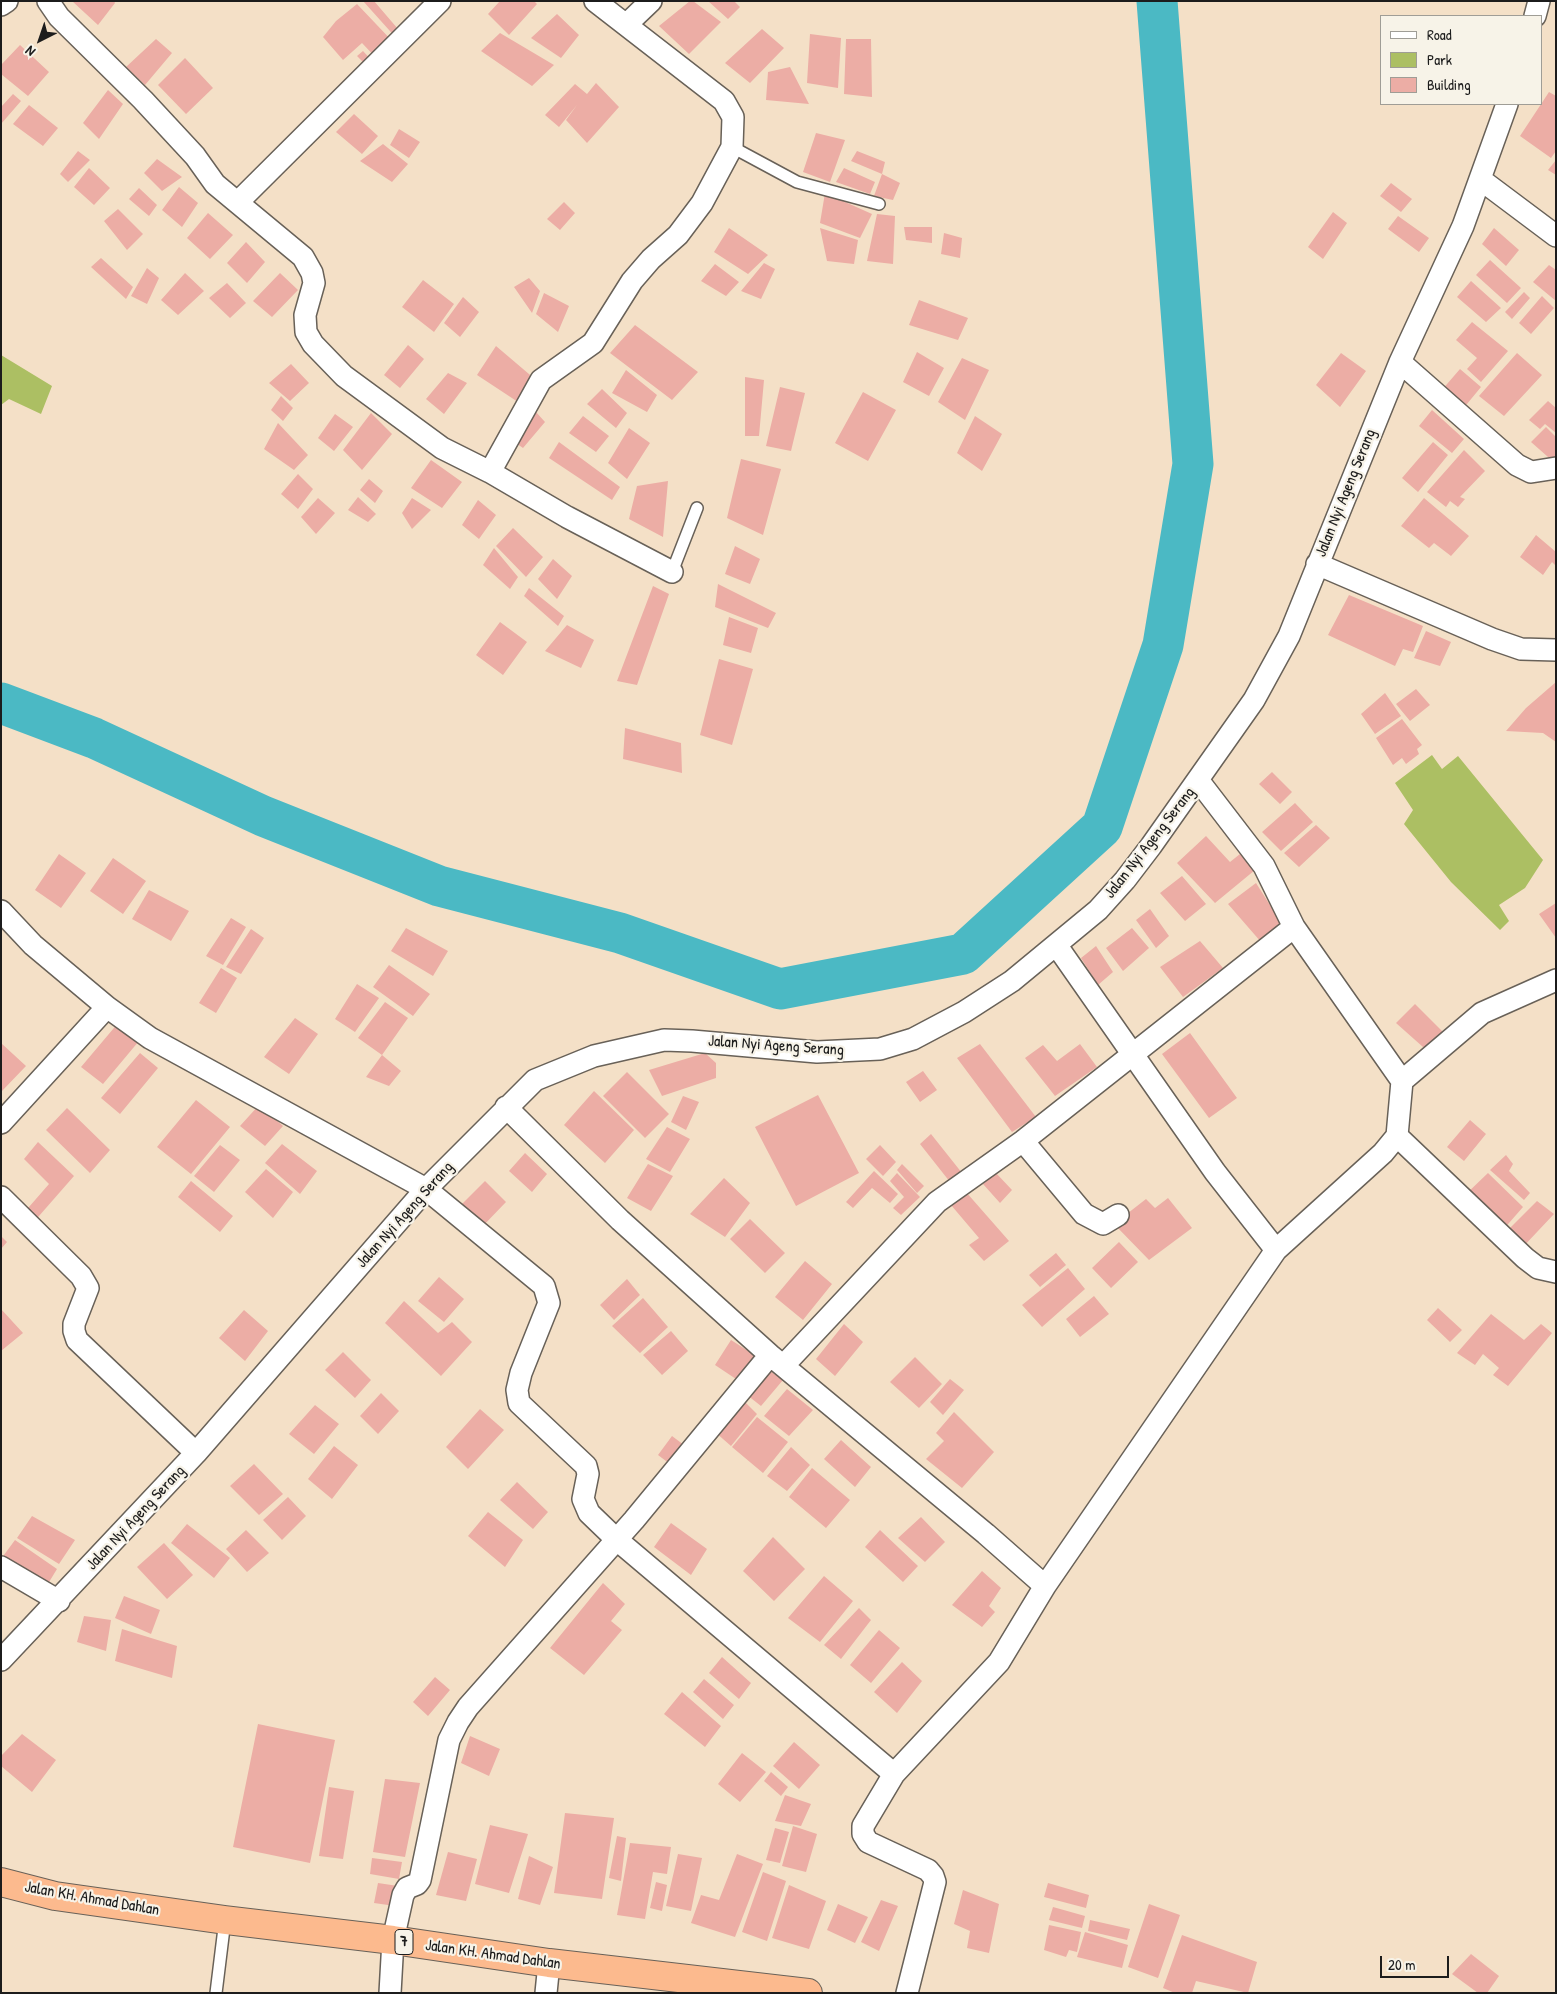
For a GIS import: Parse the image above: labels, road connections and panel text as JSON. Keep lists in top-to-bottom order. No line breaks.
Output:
{"streets":{"highway":["Jalan KH. Ahmad Dahlan","7"],"street":["Jalan Nyi Ageng Serang"]},"legend":["Road","Park","Building"],"scale_bar":"20 m","north":"bottom left"}
